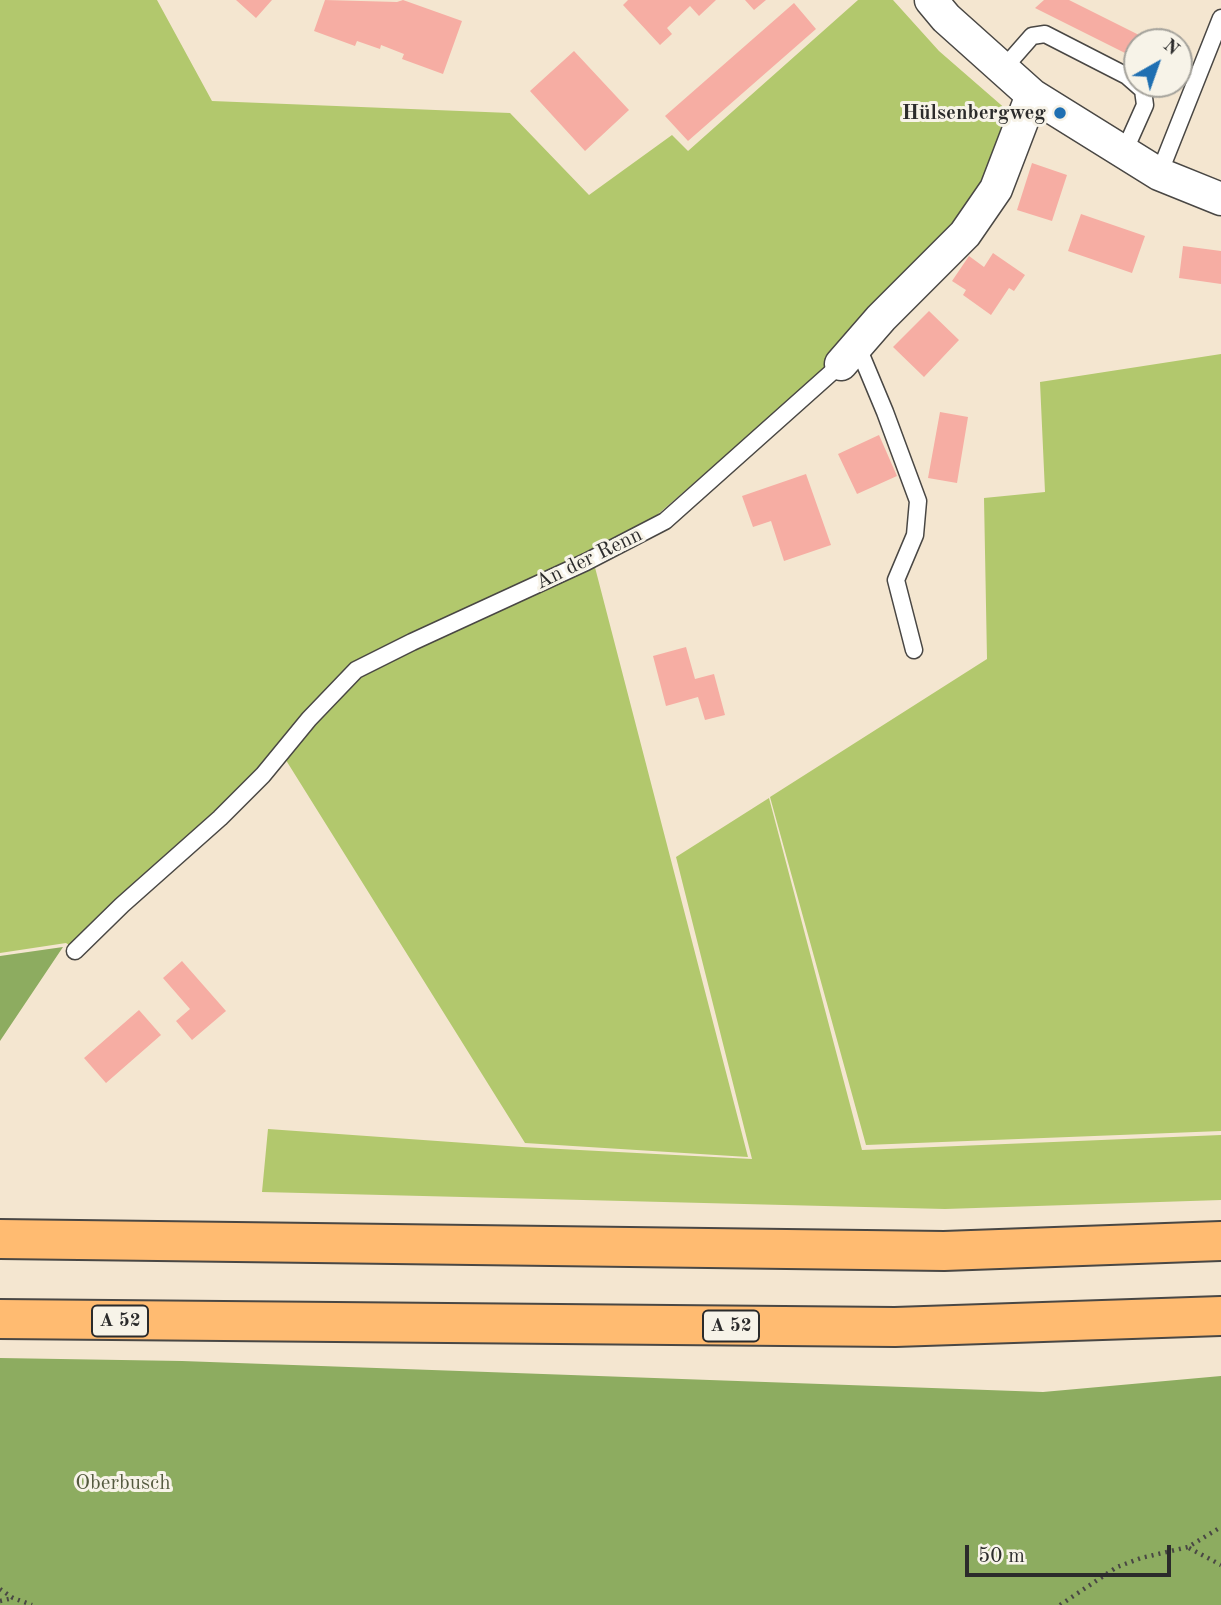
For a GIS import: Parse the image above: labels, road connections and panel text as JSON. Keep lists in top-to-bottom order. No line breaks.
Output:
{"streets":{"highway":["A 52"],"street":["An der Renn"]},"parks":["Oberbusch"],"places":["Hülsenbergweg"],"scale_bar":"50 m","north":"top right"}
